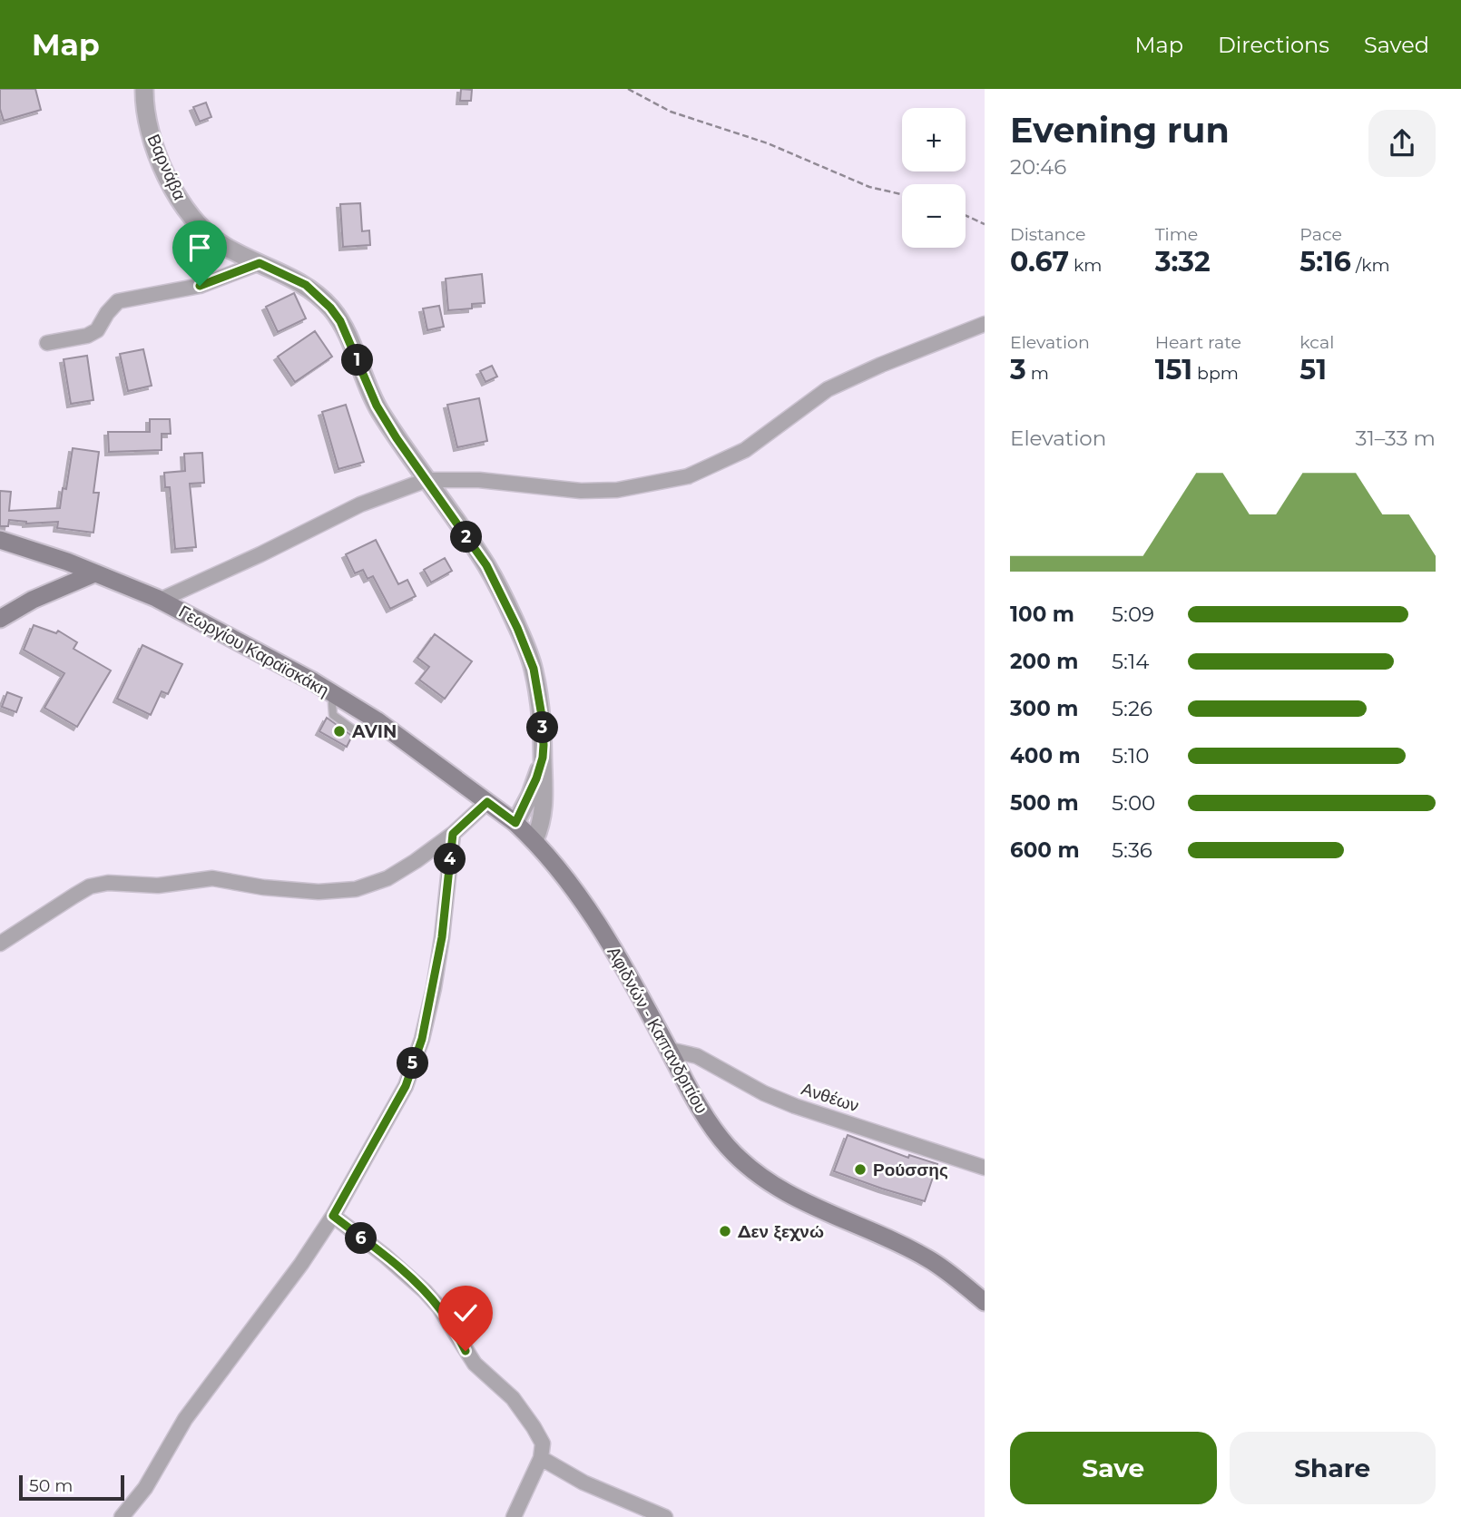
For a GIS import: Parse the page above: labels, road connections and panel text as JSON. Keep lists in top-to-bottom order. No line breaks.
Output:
{"streets":{"main road":["Γεωργίου Καραϊσκάκη","Αφιδνών - Καπανδριτίου"],"street":["Βαρνάβα","Ανθέων"]},"crossings":[["Βαρνάβα","Αφιδνών - Καπανδριτίου"],["Γεωργίου Καραϊσκάκη","Αφιδνών - Καπανδριτίου"],["Αφιδνών - Καπανδριτίου","Ανθέων"]],"places":["AVIN","Ρούσσης","Δεν ξεχνώ"],"scale_bar":"50 m","page":{"header":"Map","nav":["Map","Directions","Saved"],"heading":["Evening run","20:46"],"map_buttons":["+","−"],"stats":[["Distance","0.67 km"],["Time","3:32"],["Pace","5:16 /km"],["Elevation","3 m"],["Heart rate","151 bpm"],["kcal","51"]],"pins":["1","2","3","4","5","6"],"chart":["Elevation","31–33 m"],"list":[{"name":"100 m","note":"5:09"},{"name":"200 m","note":"5:14"},{"name":"300 m","note":"5:26"},{"name":"400 m","note":"5:10"},{"name":"500 m","note":"5:00"},{"name":"600 m","note":"5:36"}],"buttons":["Save","Share"],"scale":"50 m"}}
